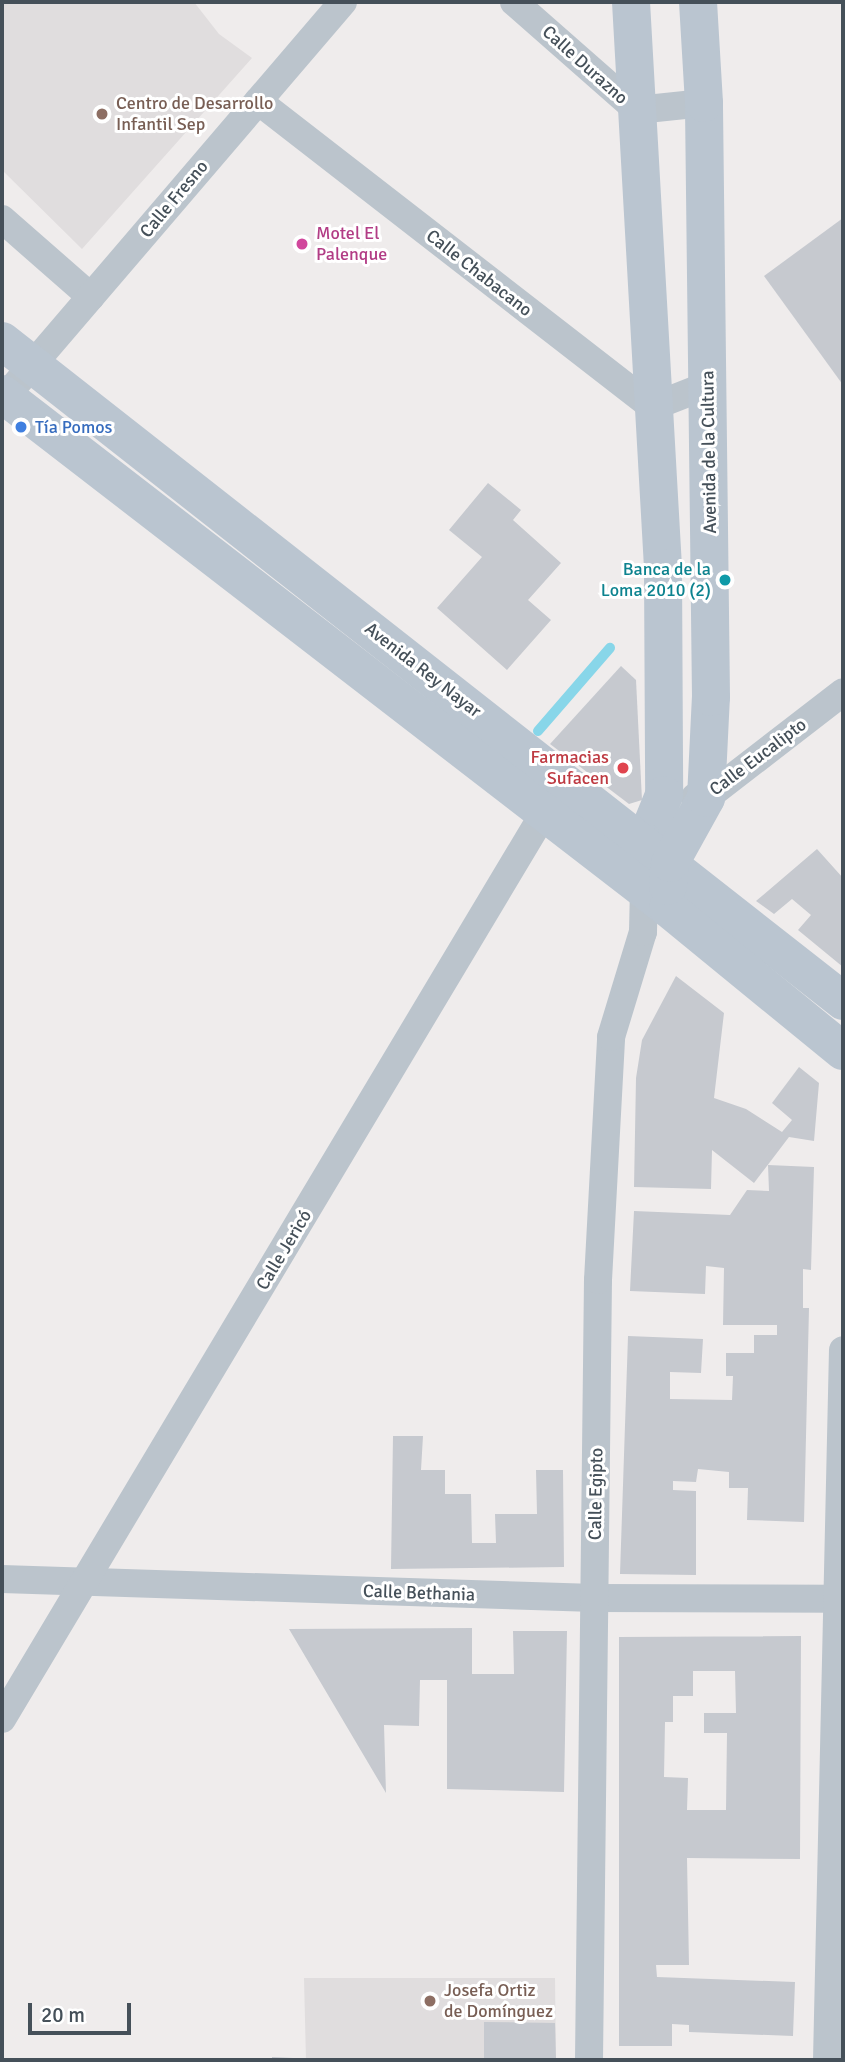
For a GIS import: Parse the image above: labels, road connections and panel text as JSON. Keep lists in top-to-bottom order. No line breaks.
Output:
{"streets":{"main road":["Avenida de la Cultura","Avenida Rey Nayar"],"street":["Calle Durazno","Calle Fresno","Calle Chabacano","Calle Eucalipto","Calle Jericó","Calle Egipto","Calle Bethania"]},"crossings":[["Calle Durazno","Avenida de la Cultura"],["Calle Fresno","Calle Chabacano"],["Calle Fresno","Avenida Rey Nayar"],["Avenida de la Cultura","Avenida Rey Nayar"],["Avenida de la Cultura","Calle Eucalipto"],["Avenida de la Cultura","Calle Egipto"],["Avenida Rey Nayar","Calle Jericó"],["Avenida Rey Nayar","Calle Egipto"],["Calle Jericó","Calle Bethania"],["Calle Egipto","Calle Bethania"]],"places":["Centro de Desarrollo Infantil Sep","Motel El Palenque","Tía Pomos","Banca de la Loma 2010 (2)","Farmacias Sufacen","Josefa Ortiz de Domínguez"],"scale_bar":"20 m"}
